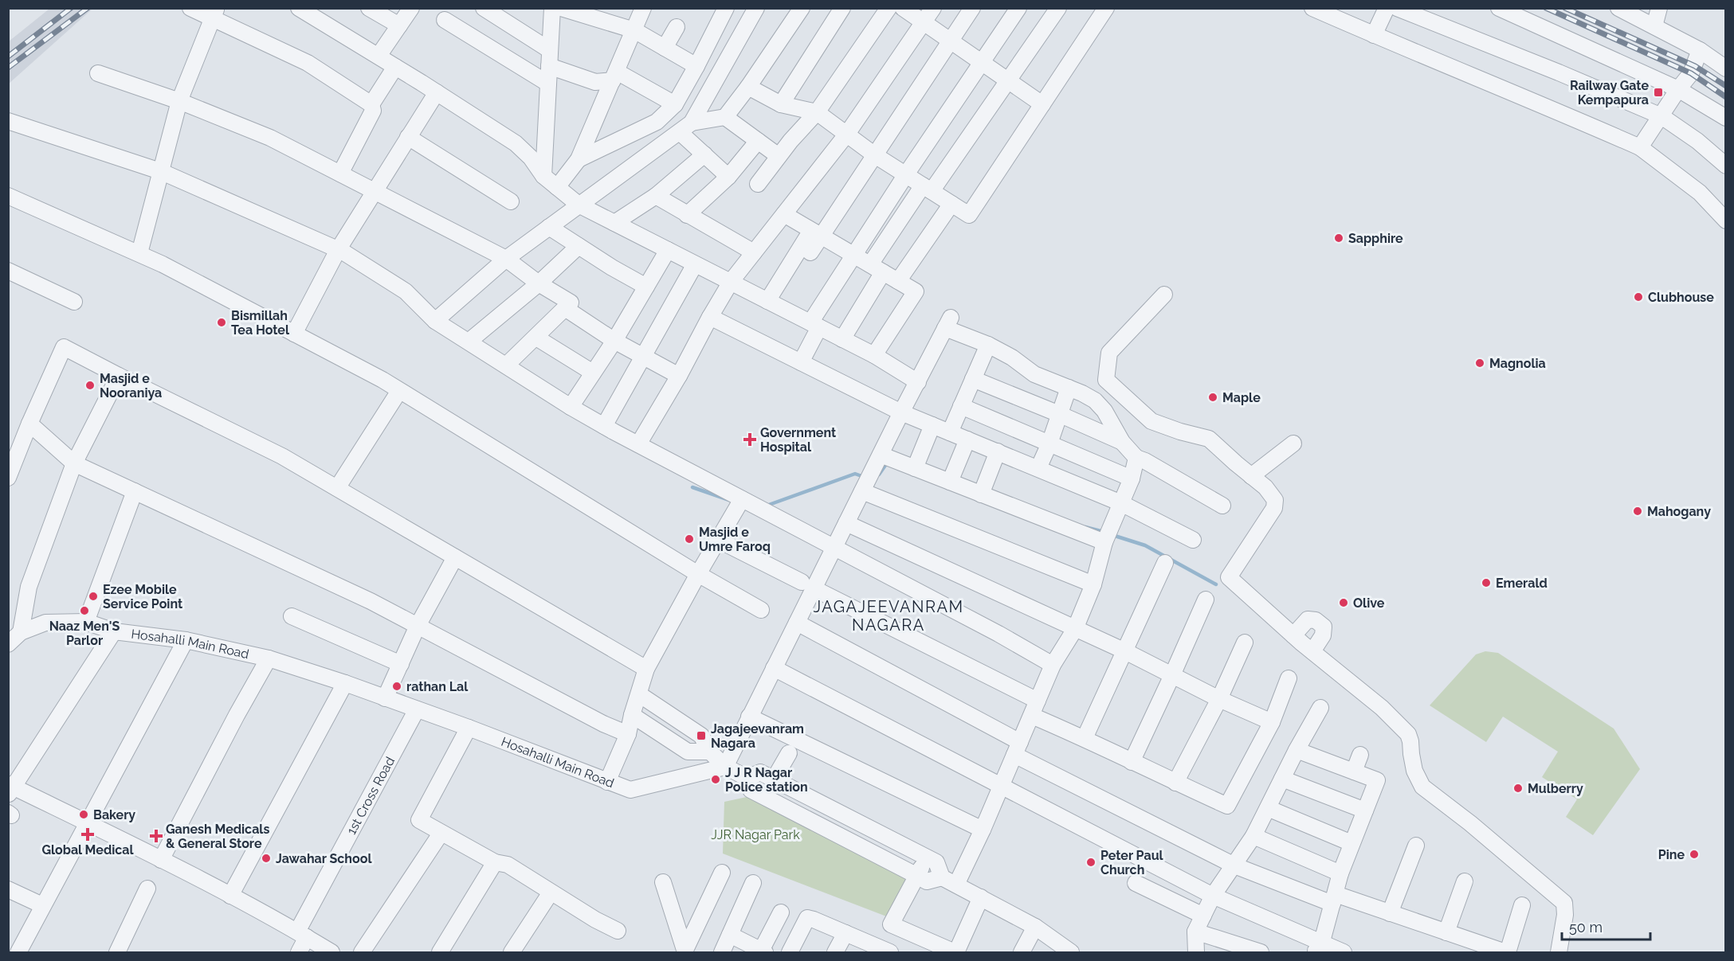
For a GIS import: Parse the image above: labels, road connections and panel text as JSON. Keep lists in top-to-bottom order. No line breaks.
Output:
{"streets":{"street":["Hosahalli Main Road","1st Cross Road"]},"crossings":[["Hosahalli Main Road","1st Cross Road"]],"districts":["JAGAJEEVANRAM NAGARA"],"parks":["JJR Nagar Park"],"places":{"transit":["Railway Gate Kempapura","Jagajeevanram Nagara"],"other":["Sapphire","Clubhouse","Bismillah Tea Hotel","Magnolia","Masjid e Nooraniya","Maple","Mahogany","Masjid e Umre Faroq","Emerald","Ezee Mobile Service Point","Olive","Naaz Men'S Parlor","rathan Lal","J J R Nagar Police station","Mulberry","Bakery","Pine","Jawahar School","Peter Paul Church"],"health":["Government Hospital","Global Medical","Ganesh Medicals & General Store"]},"scale_bar":"50 m"}
